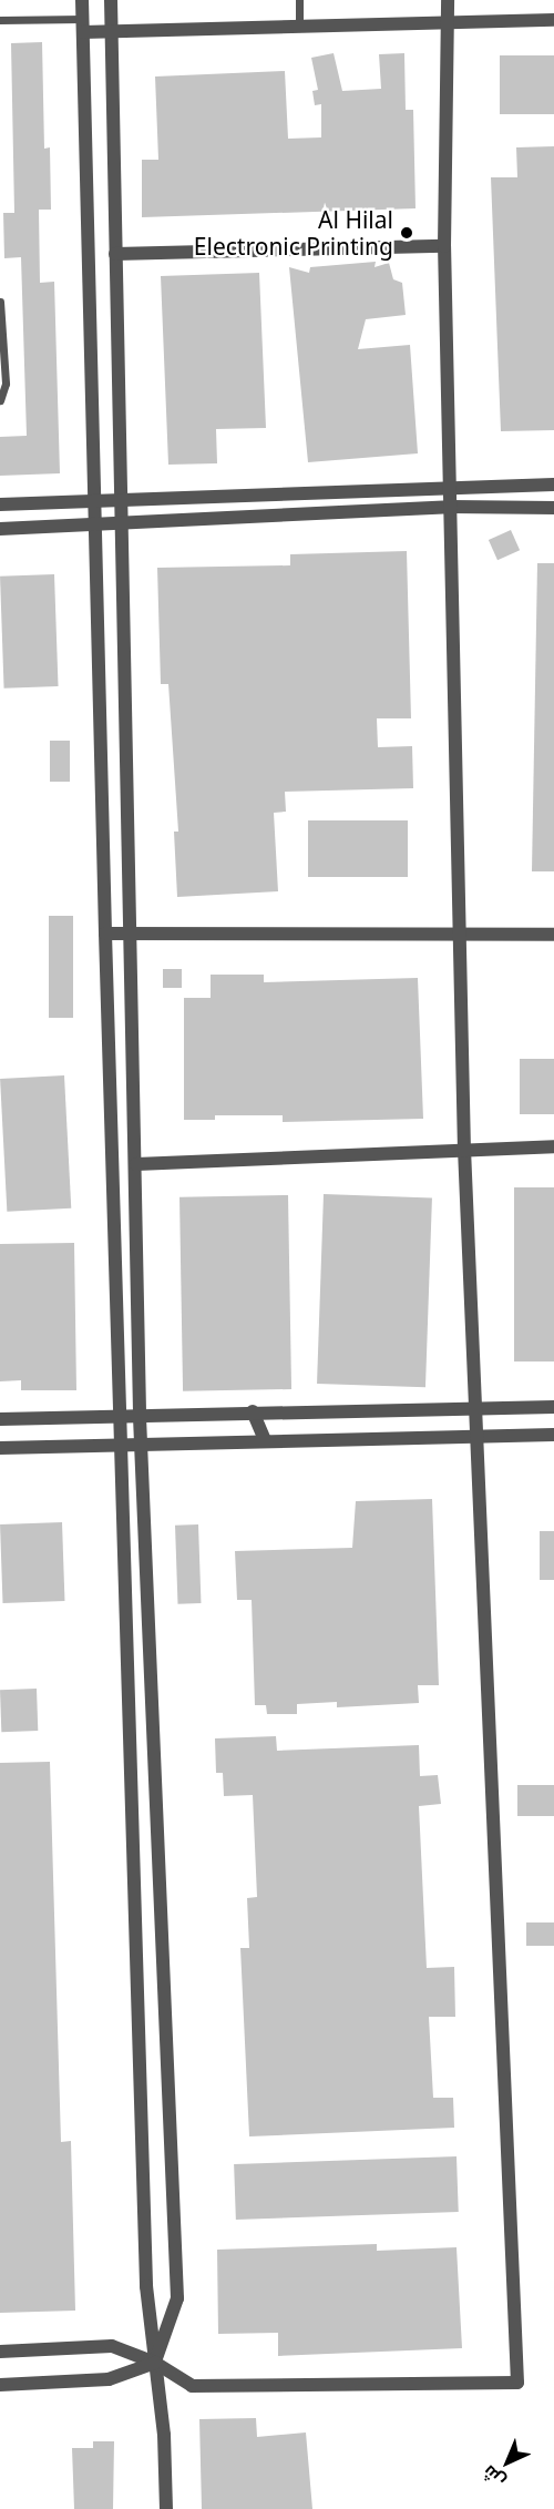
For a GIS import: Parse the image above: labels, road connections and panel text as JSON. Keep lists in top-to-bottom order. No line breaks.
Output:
{"places":["Al Hilal Electronic Printing"],"north":"bottom left"}
